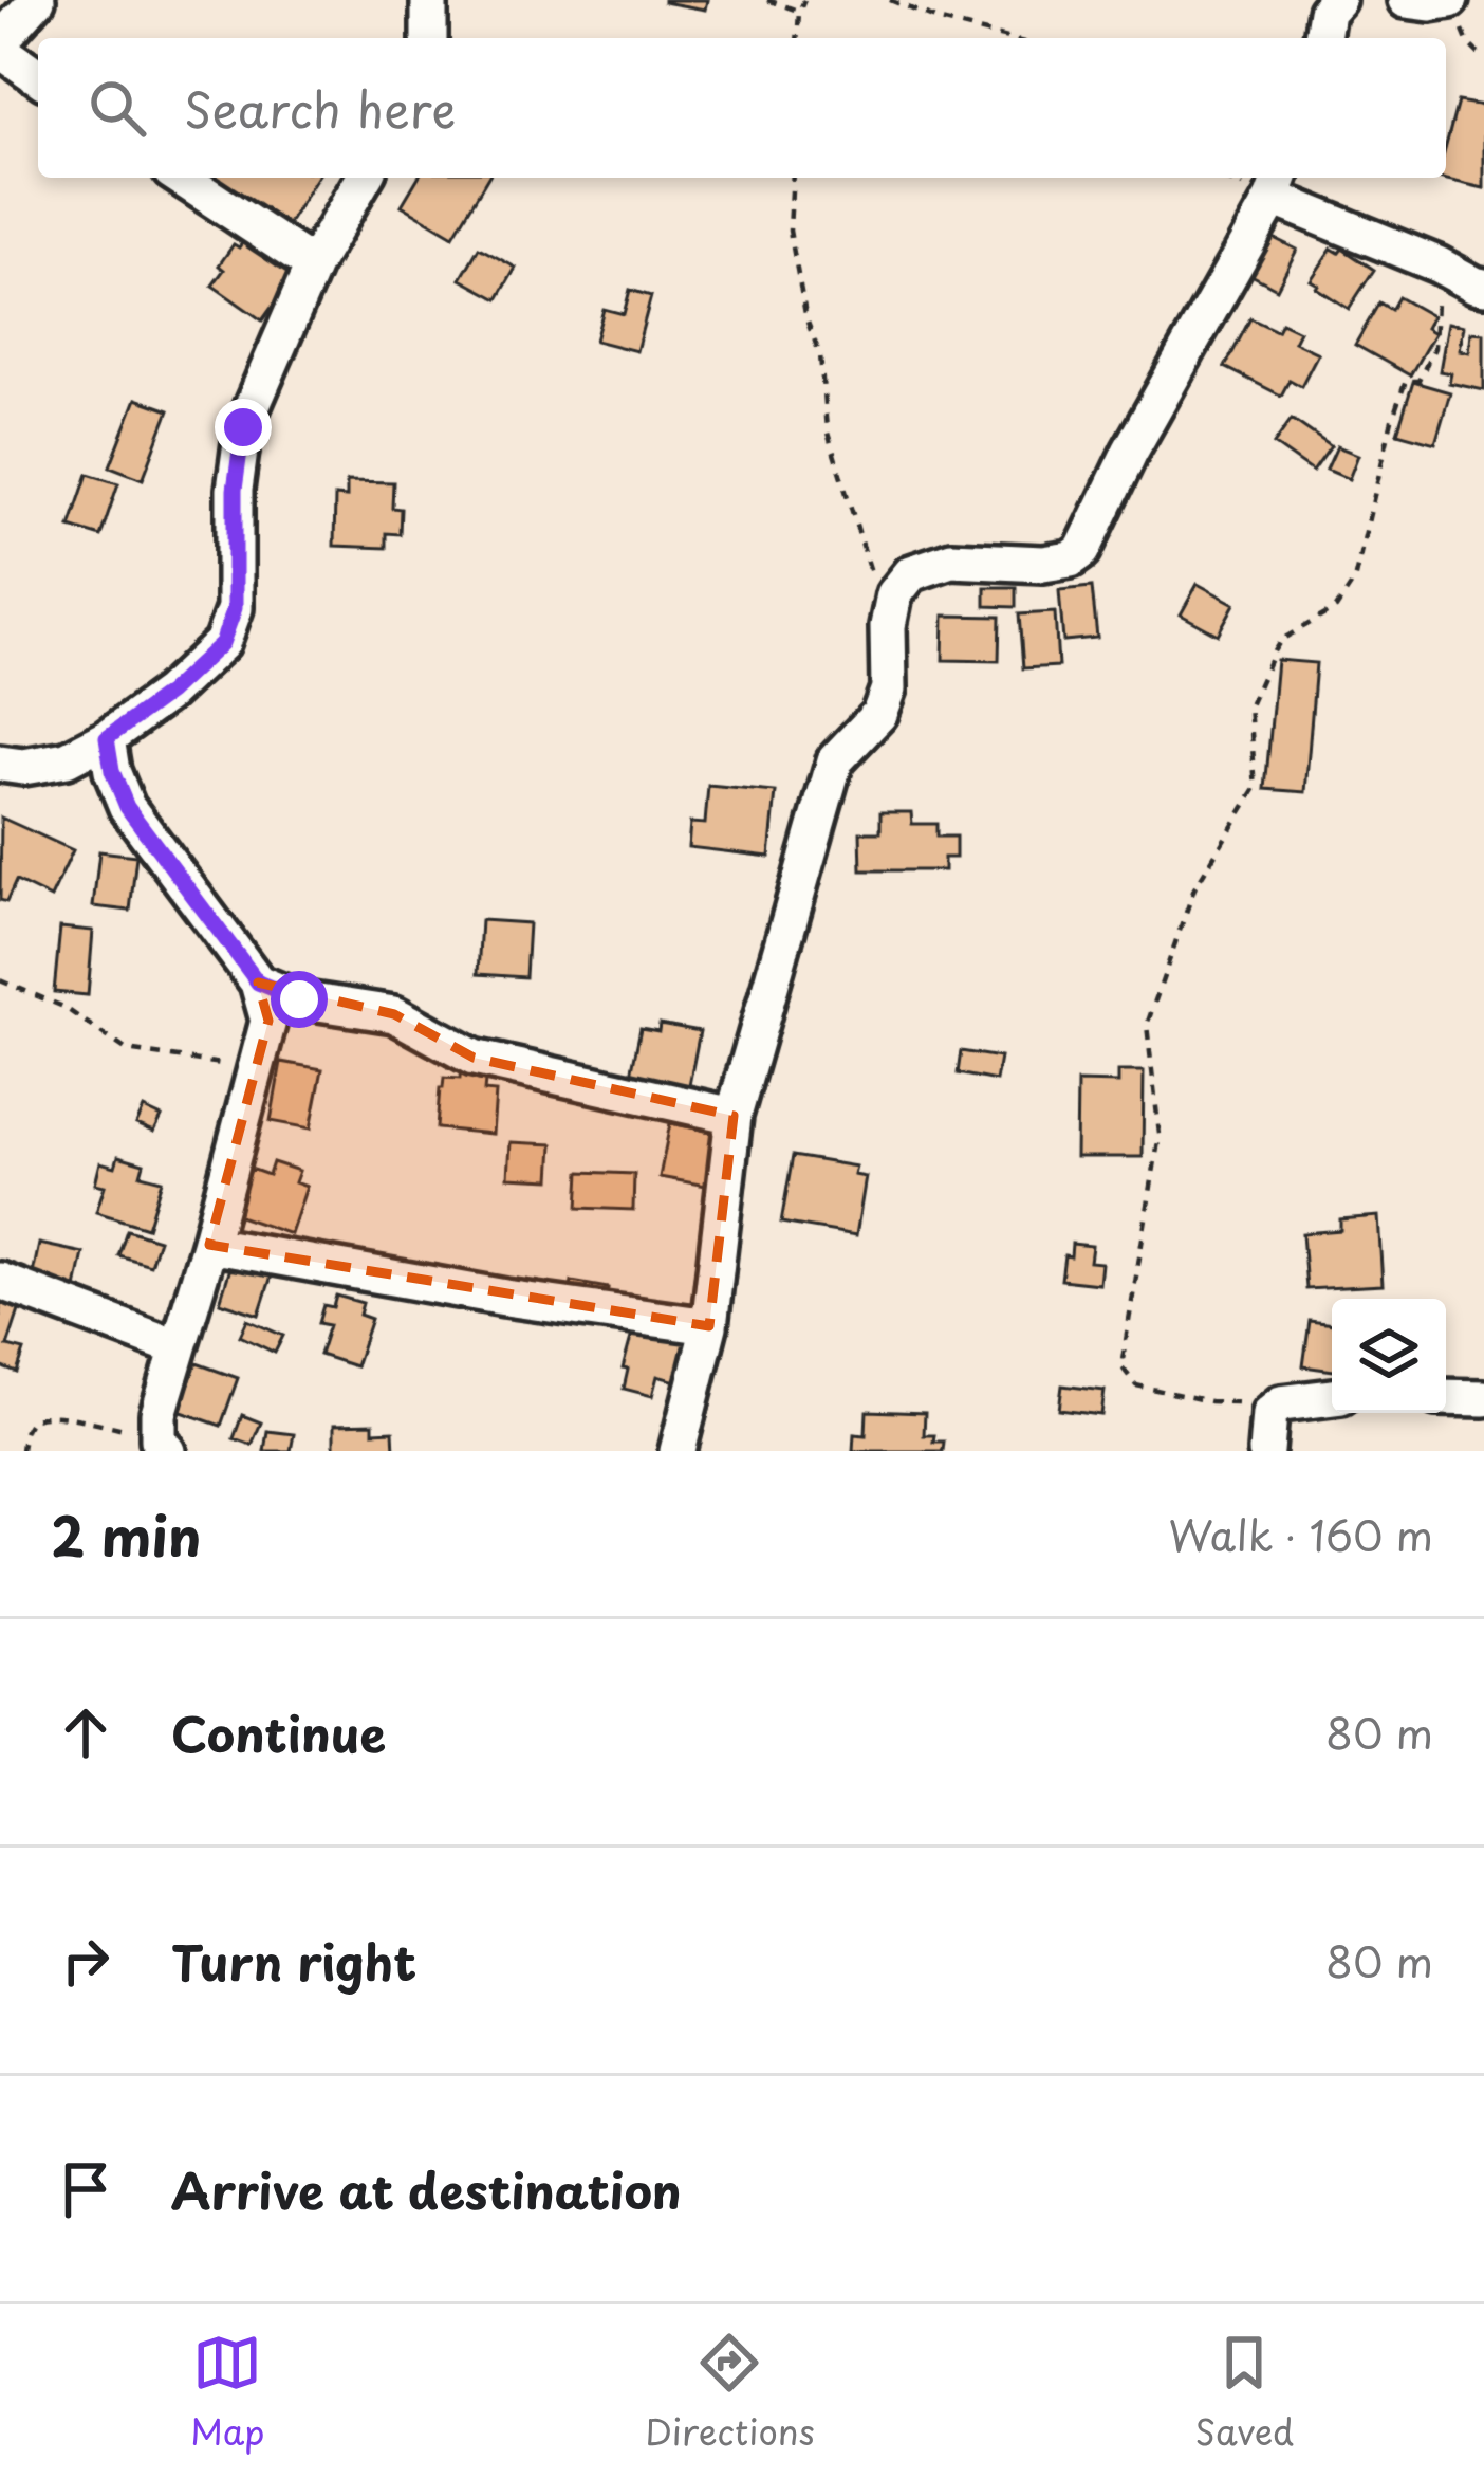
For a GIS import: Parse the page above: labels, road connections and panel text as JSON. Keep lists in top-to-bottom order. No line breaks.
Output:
{"page":{"search":"Search here","heading":["2 min","Walk · 160 m"],"list":[["Continue","80 m"],["Turn right","80 m"],"Arrive at destination"],"nav":["Map","Directions","Saved"]}}
